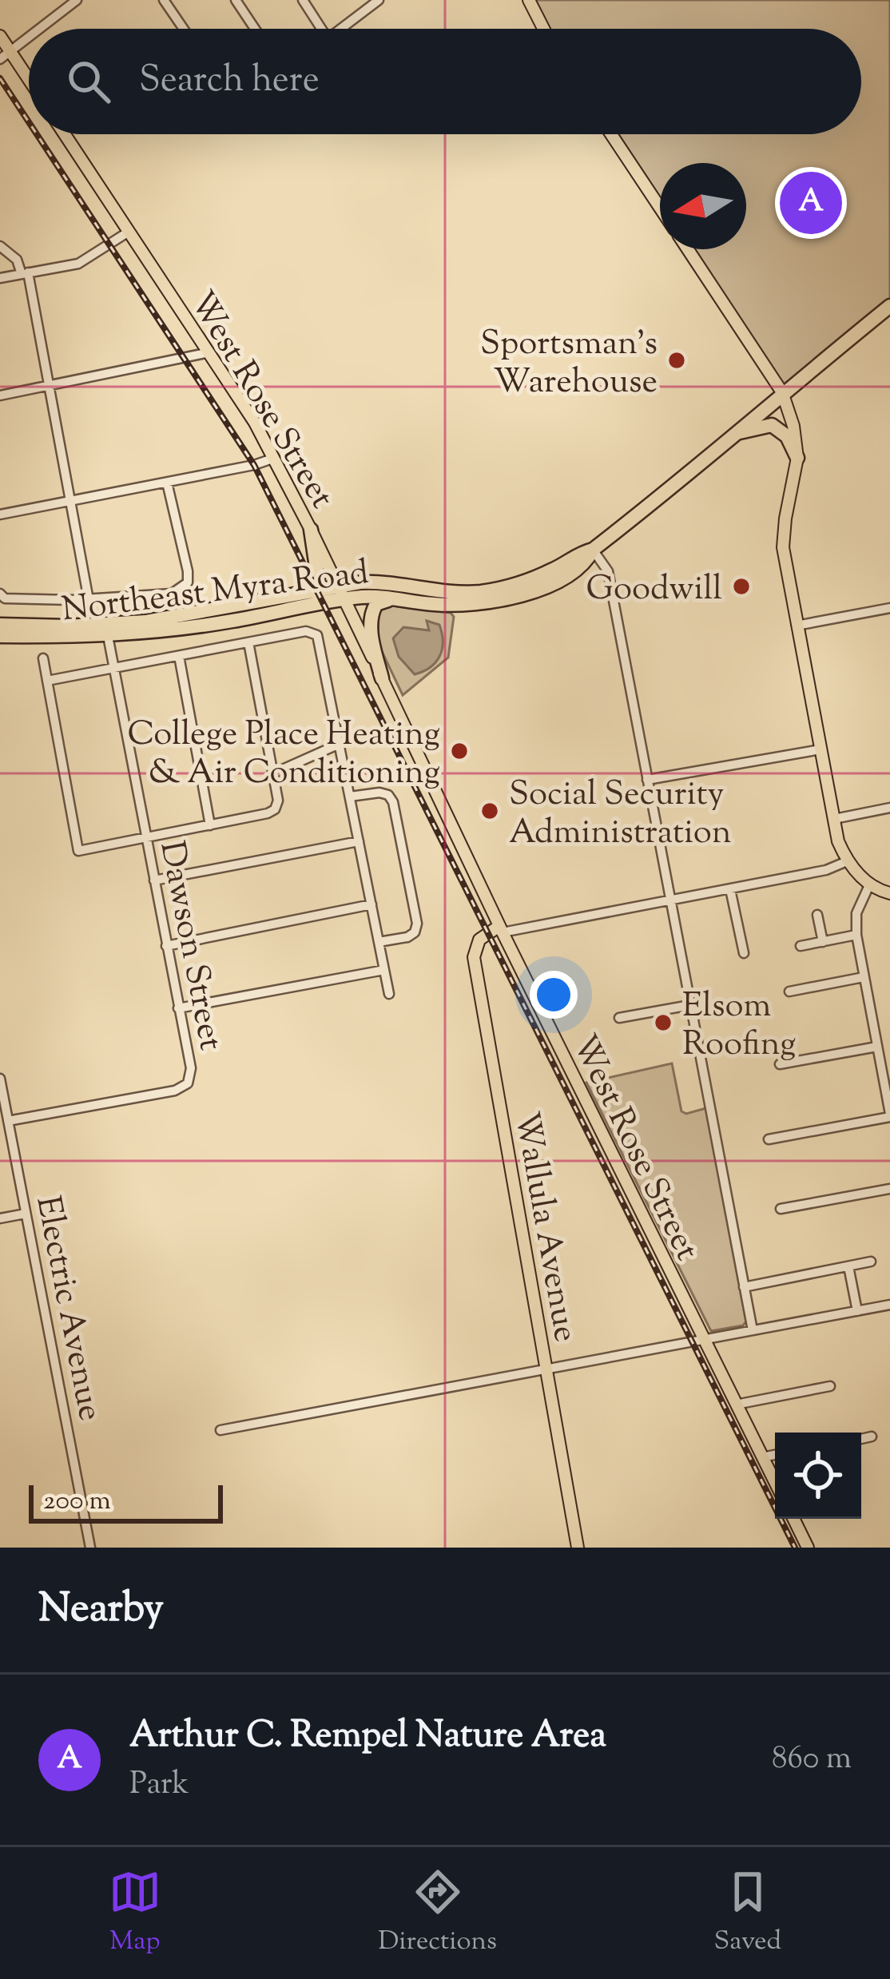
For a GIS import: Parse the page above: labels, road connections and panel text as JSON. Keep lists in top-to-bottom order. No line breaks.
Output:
{"streets":{"highway":["Northeast Myra Road"],"main road":["West Rose Street","Wallula Avenue"],"street":["Dawson Street","Electric Avenue"]},"crossings":[["West Rose Street","Northeast Myra Road"],["West Rose Street","Wallula Avenue"],["Northeast Myra Road","Dawson Street"],["Dawson Street","Electric Avenue"]],"places":["Sportsman's Warehouse","Goodwill","College Place Heating & Air Conditioning","Social Security Administration","Elsom Roofing"],"scale_bar":"200 m","north":"left","page":{"search":"Search here","pins":"A","scale":"200 m","heading":"Nearby","list":[{"mark":"A","name":"Arthur C. Rempel Nature Area","note":"Park","value":"860 m"}],"nav":["Map","Directions","Saved"]}}
